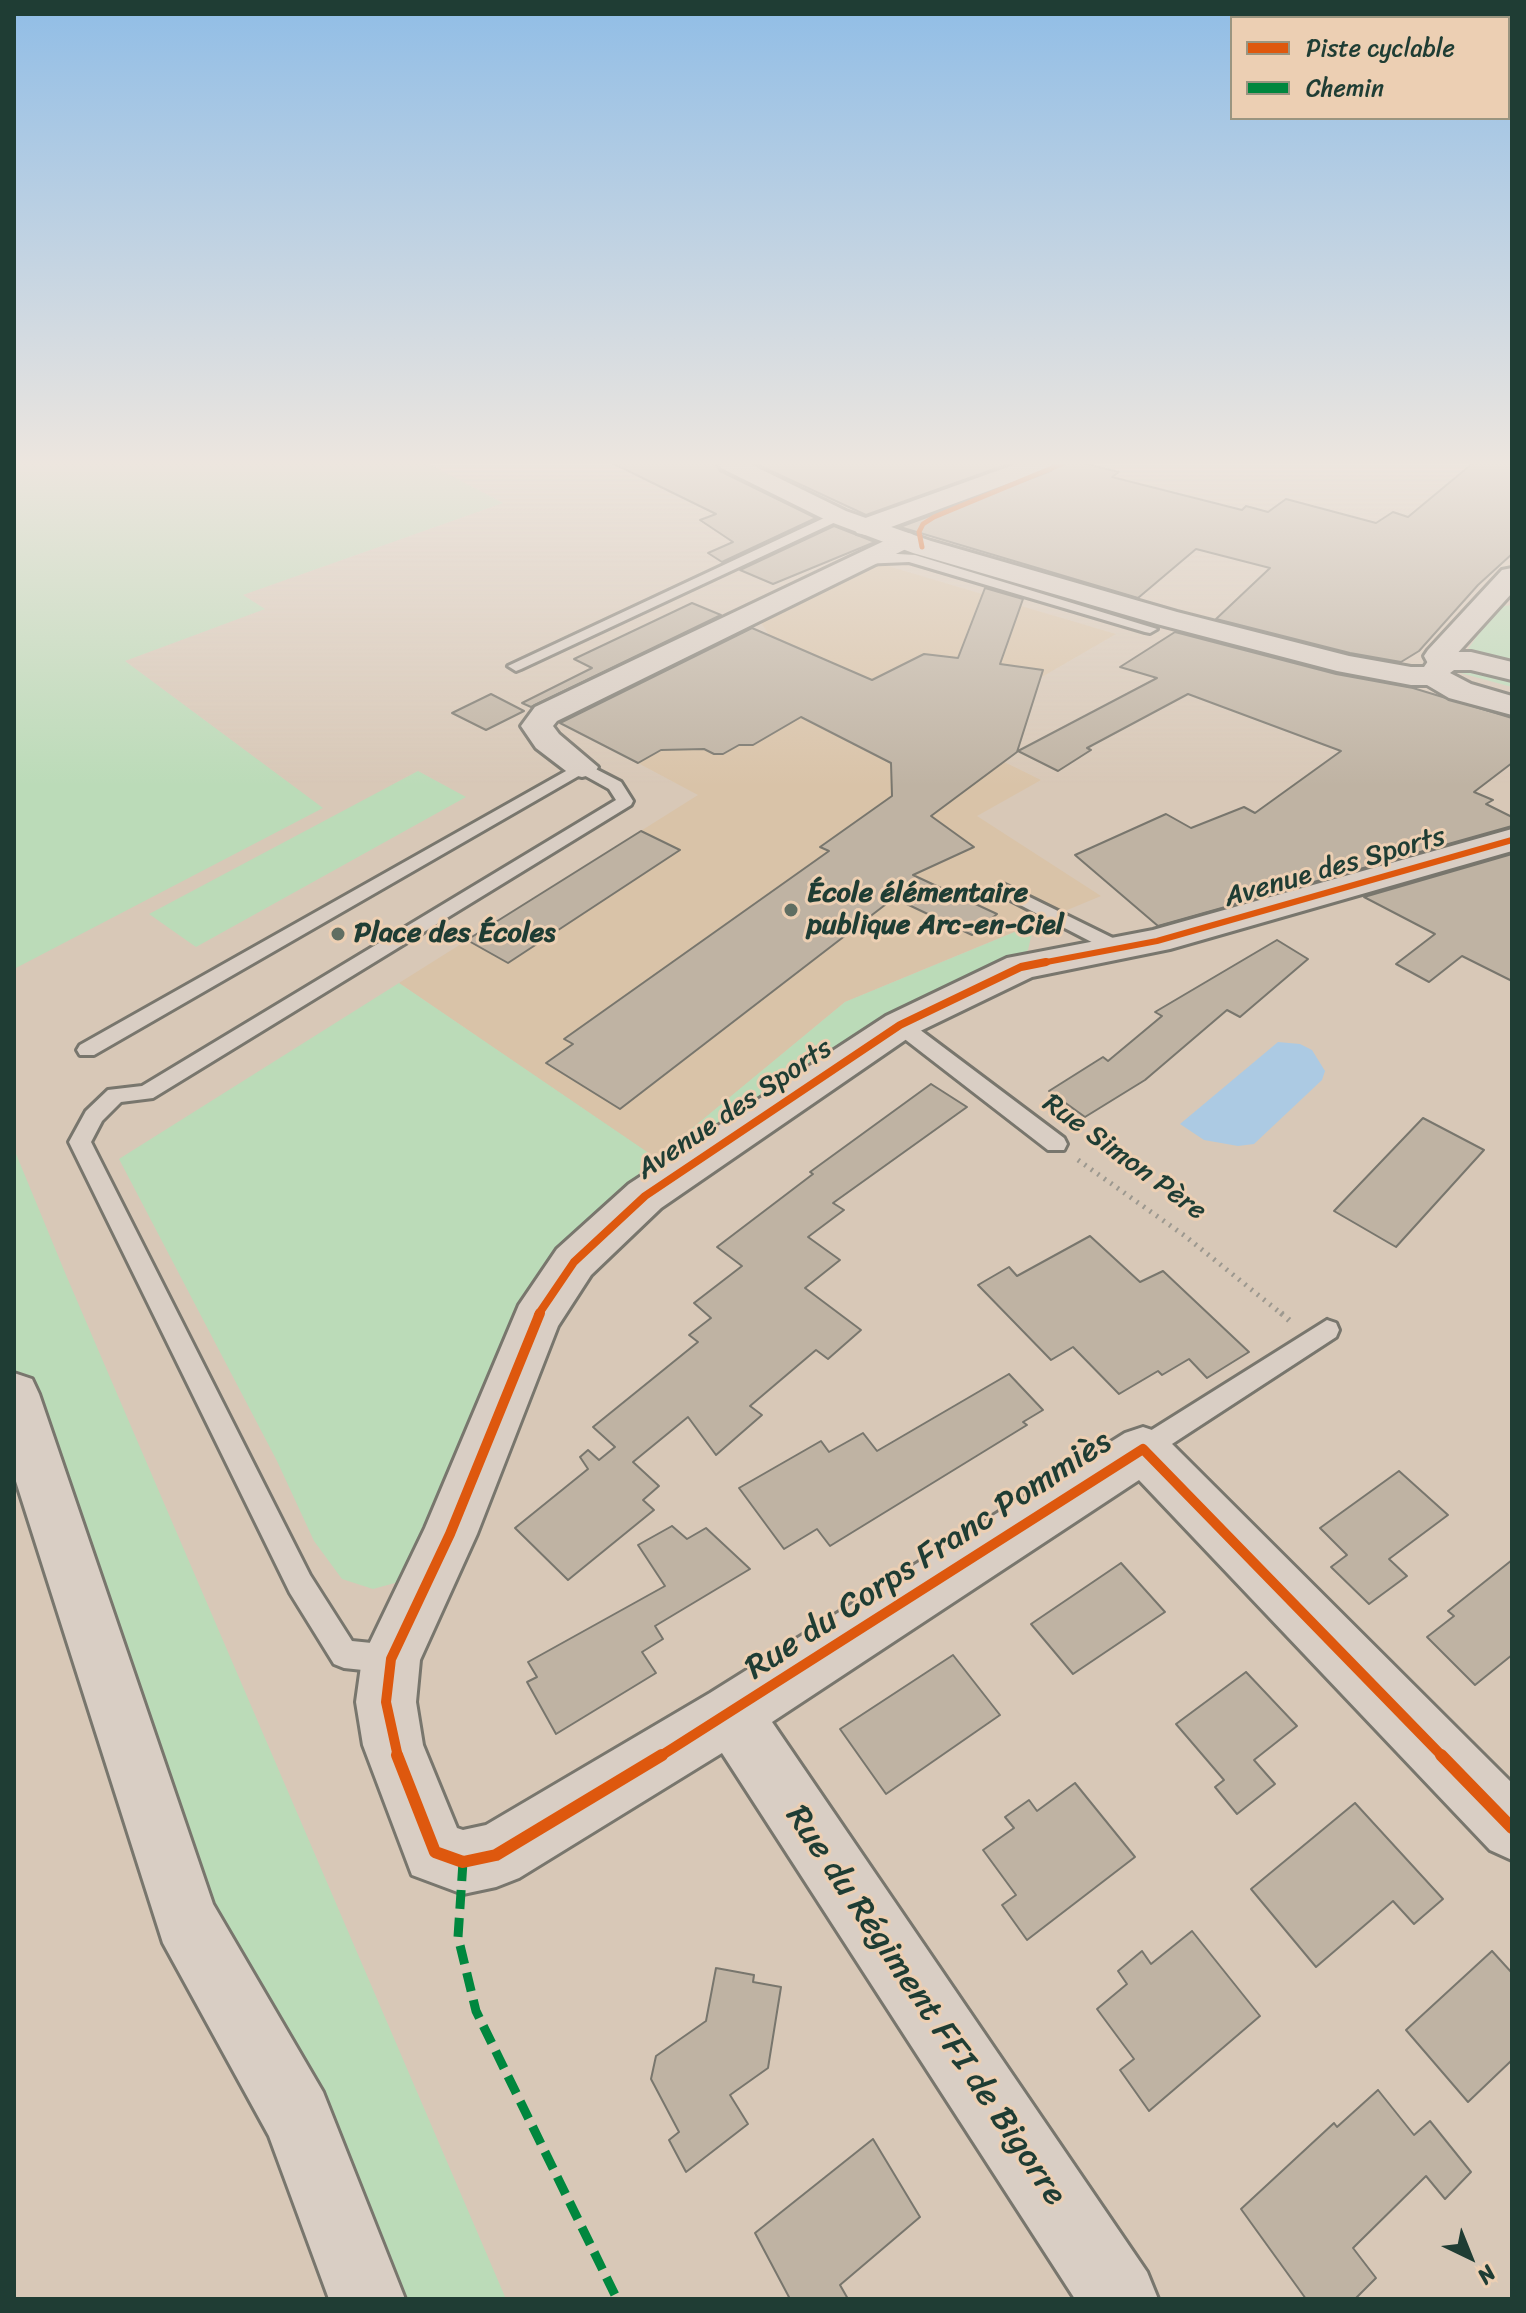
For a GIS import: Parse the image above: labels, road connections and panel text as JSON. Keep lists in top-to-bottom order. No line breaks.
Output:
{"streets":{"street":["Avenue des Sports","Rue du Corps Franc Pommiès","Rue du Régiment FFI de Bigorre"],"lane":["Rue Simon Père"]},"crossings":[["Avenue des Sports","Rue Simon Père"],["Avenue des Sports","Rue du Corps Franc Pommiès"],["Rue du Corps Franc Pommiès","Rue du Régiment FFI de Bigorre"]],"places":["École élémentaire publique Arc-en-Ciel","Place des Écoles"],"legend":["Piste cyclable","Chemin"],"north":"bottom right"}
